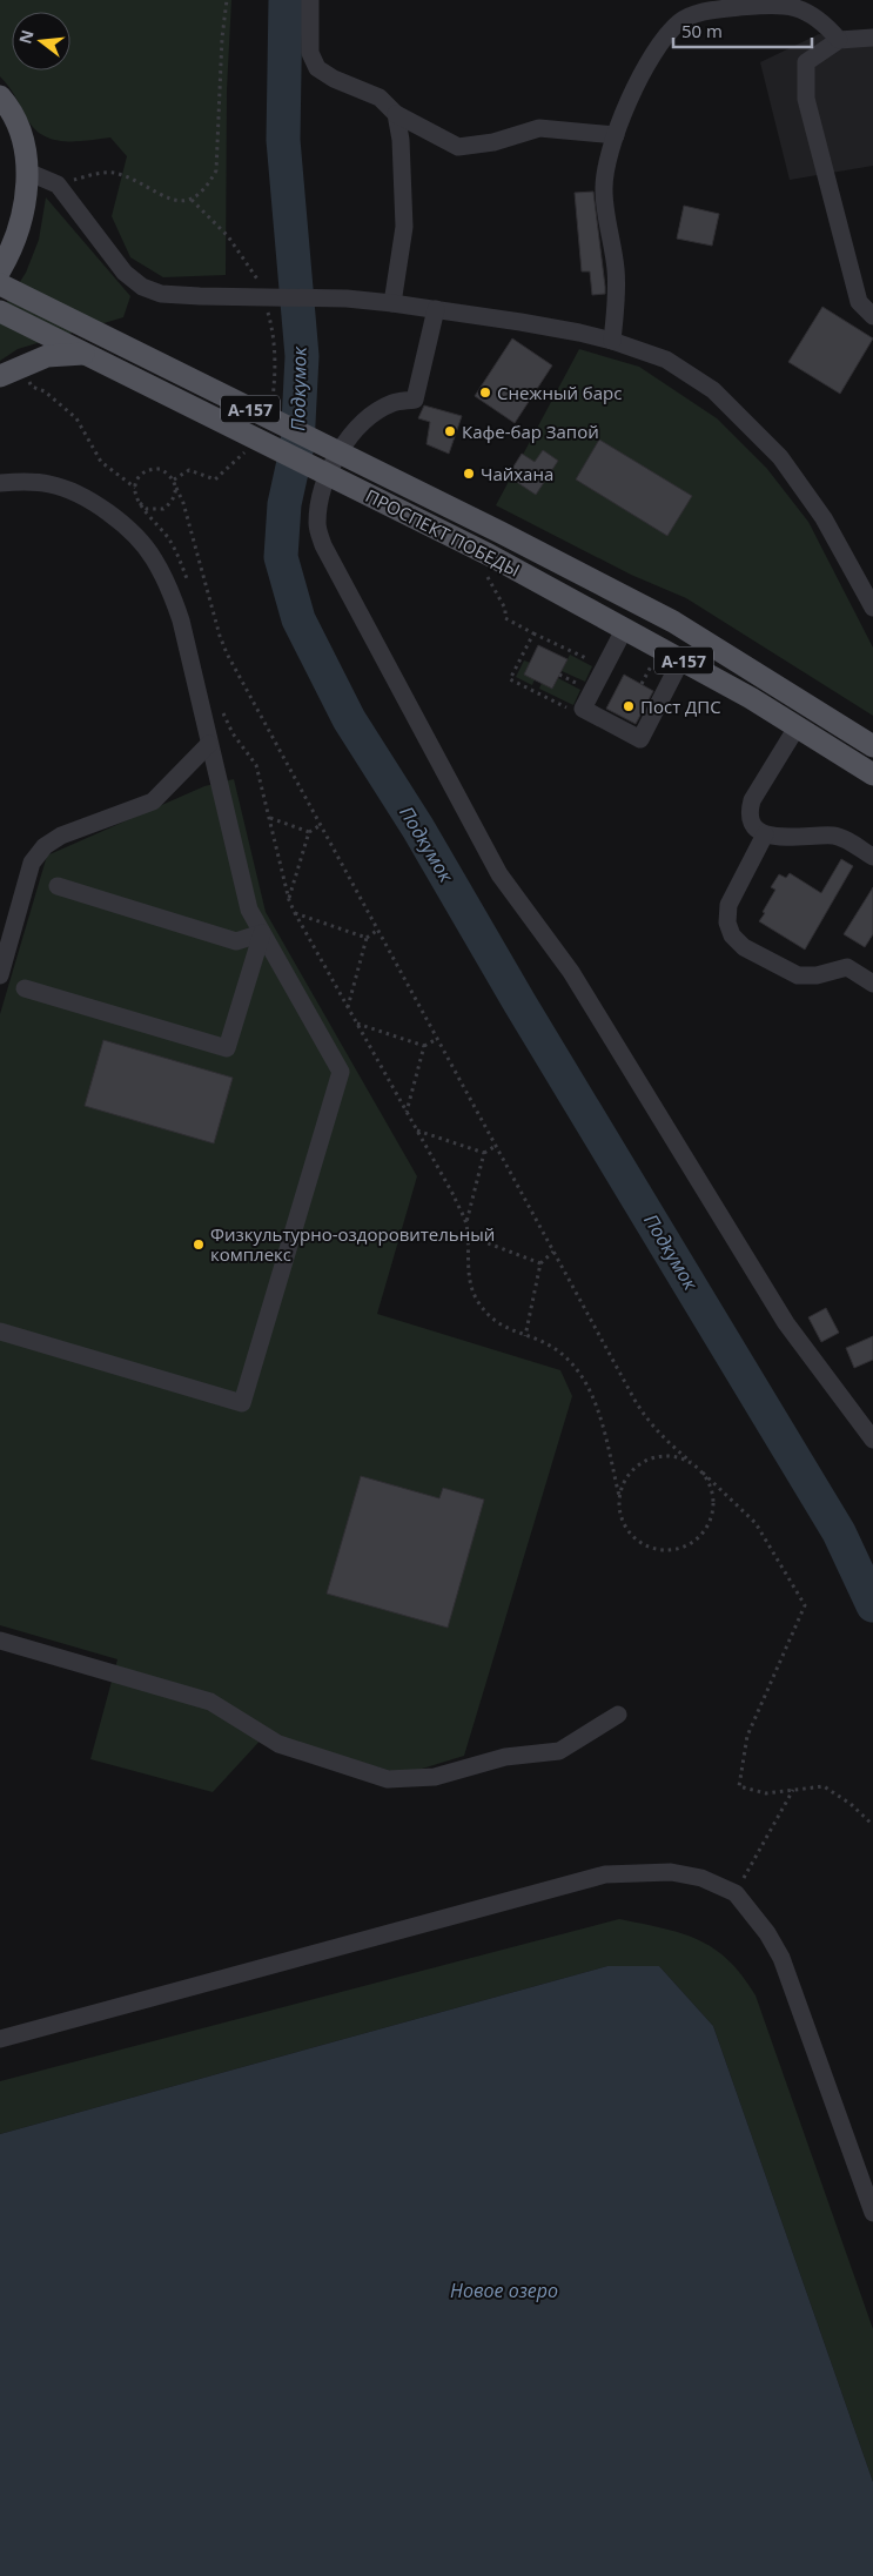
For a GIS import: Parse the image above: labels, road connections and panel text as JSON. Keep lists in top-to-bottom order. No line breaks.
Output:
{"streets":{"main road":["А-157","ПРОСПЕКТ ПОБЕДЫ"]},"water":["Подкумок","Новое озеро"],"places":["Снежный барс","Кафе-бар Запой","Чайхана","Пост ДПС","Физкультурно-оздоровительный комплекс"],"scale_bar":"50 m","north":"left"}
